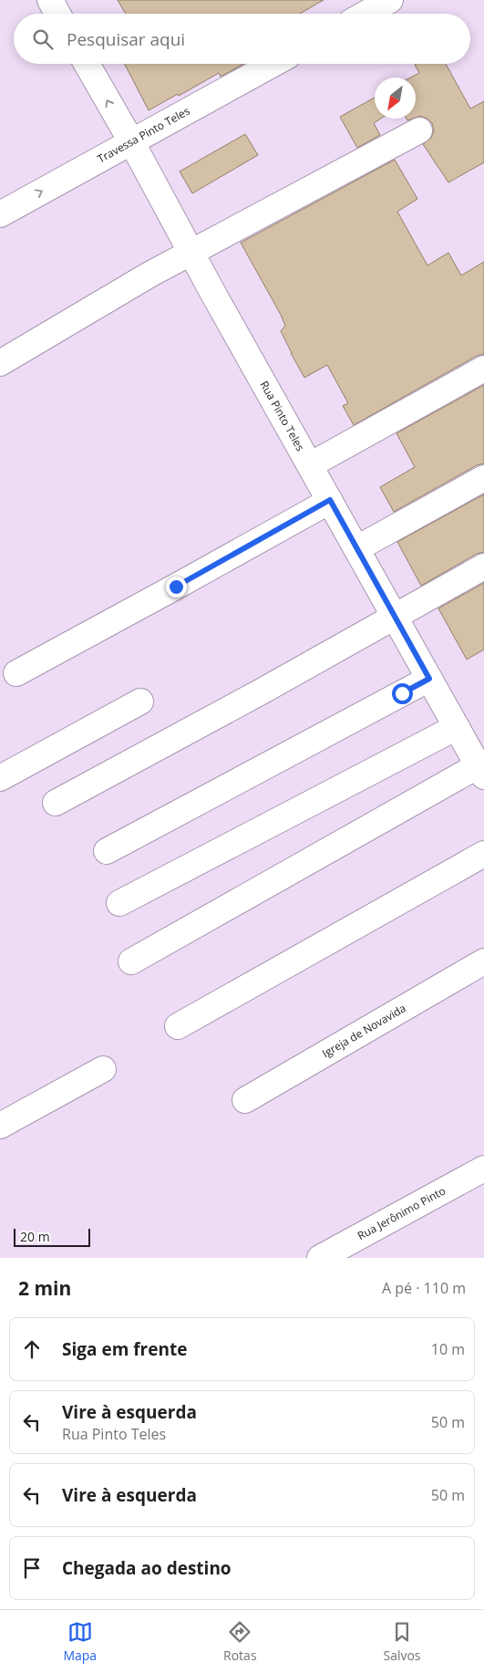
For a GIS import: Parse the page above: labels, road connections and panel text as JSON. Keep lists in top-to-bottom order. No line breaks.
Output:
{"streets":{"street":["Travessa Pinto Teles","Rua Pinto Teles","Igreja de Novavida","Rua Jerônimo Pinto"]},"crossings":[["Travessa Pinto Teles","Rua Pinto Teles"]],"scale_bar":"20 m","north":"bottom left","page":{"search":"Pesquisar aqui","scale":"20 m","heading":["2 min","A pé · 110 m"],"list":[["Siga em frente","10 m"],["Vire à esquerda","Rua Pinto Teles","50 m"],["Vire à esquerda","50 m"],"Chegada ao destino"],"nav":["Mapa","Rotas","Salvos"]}}
